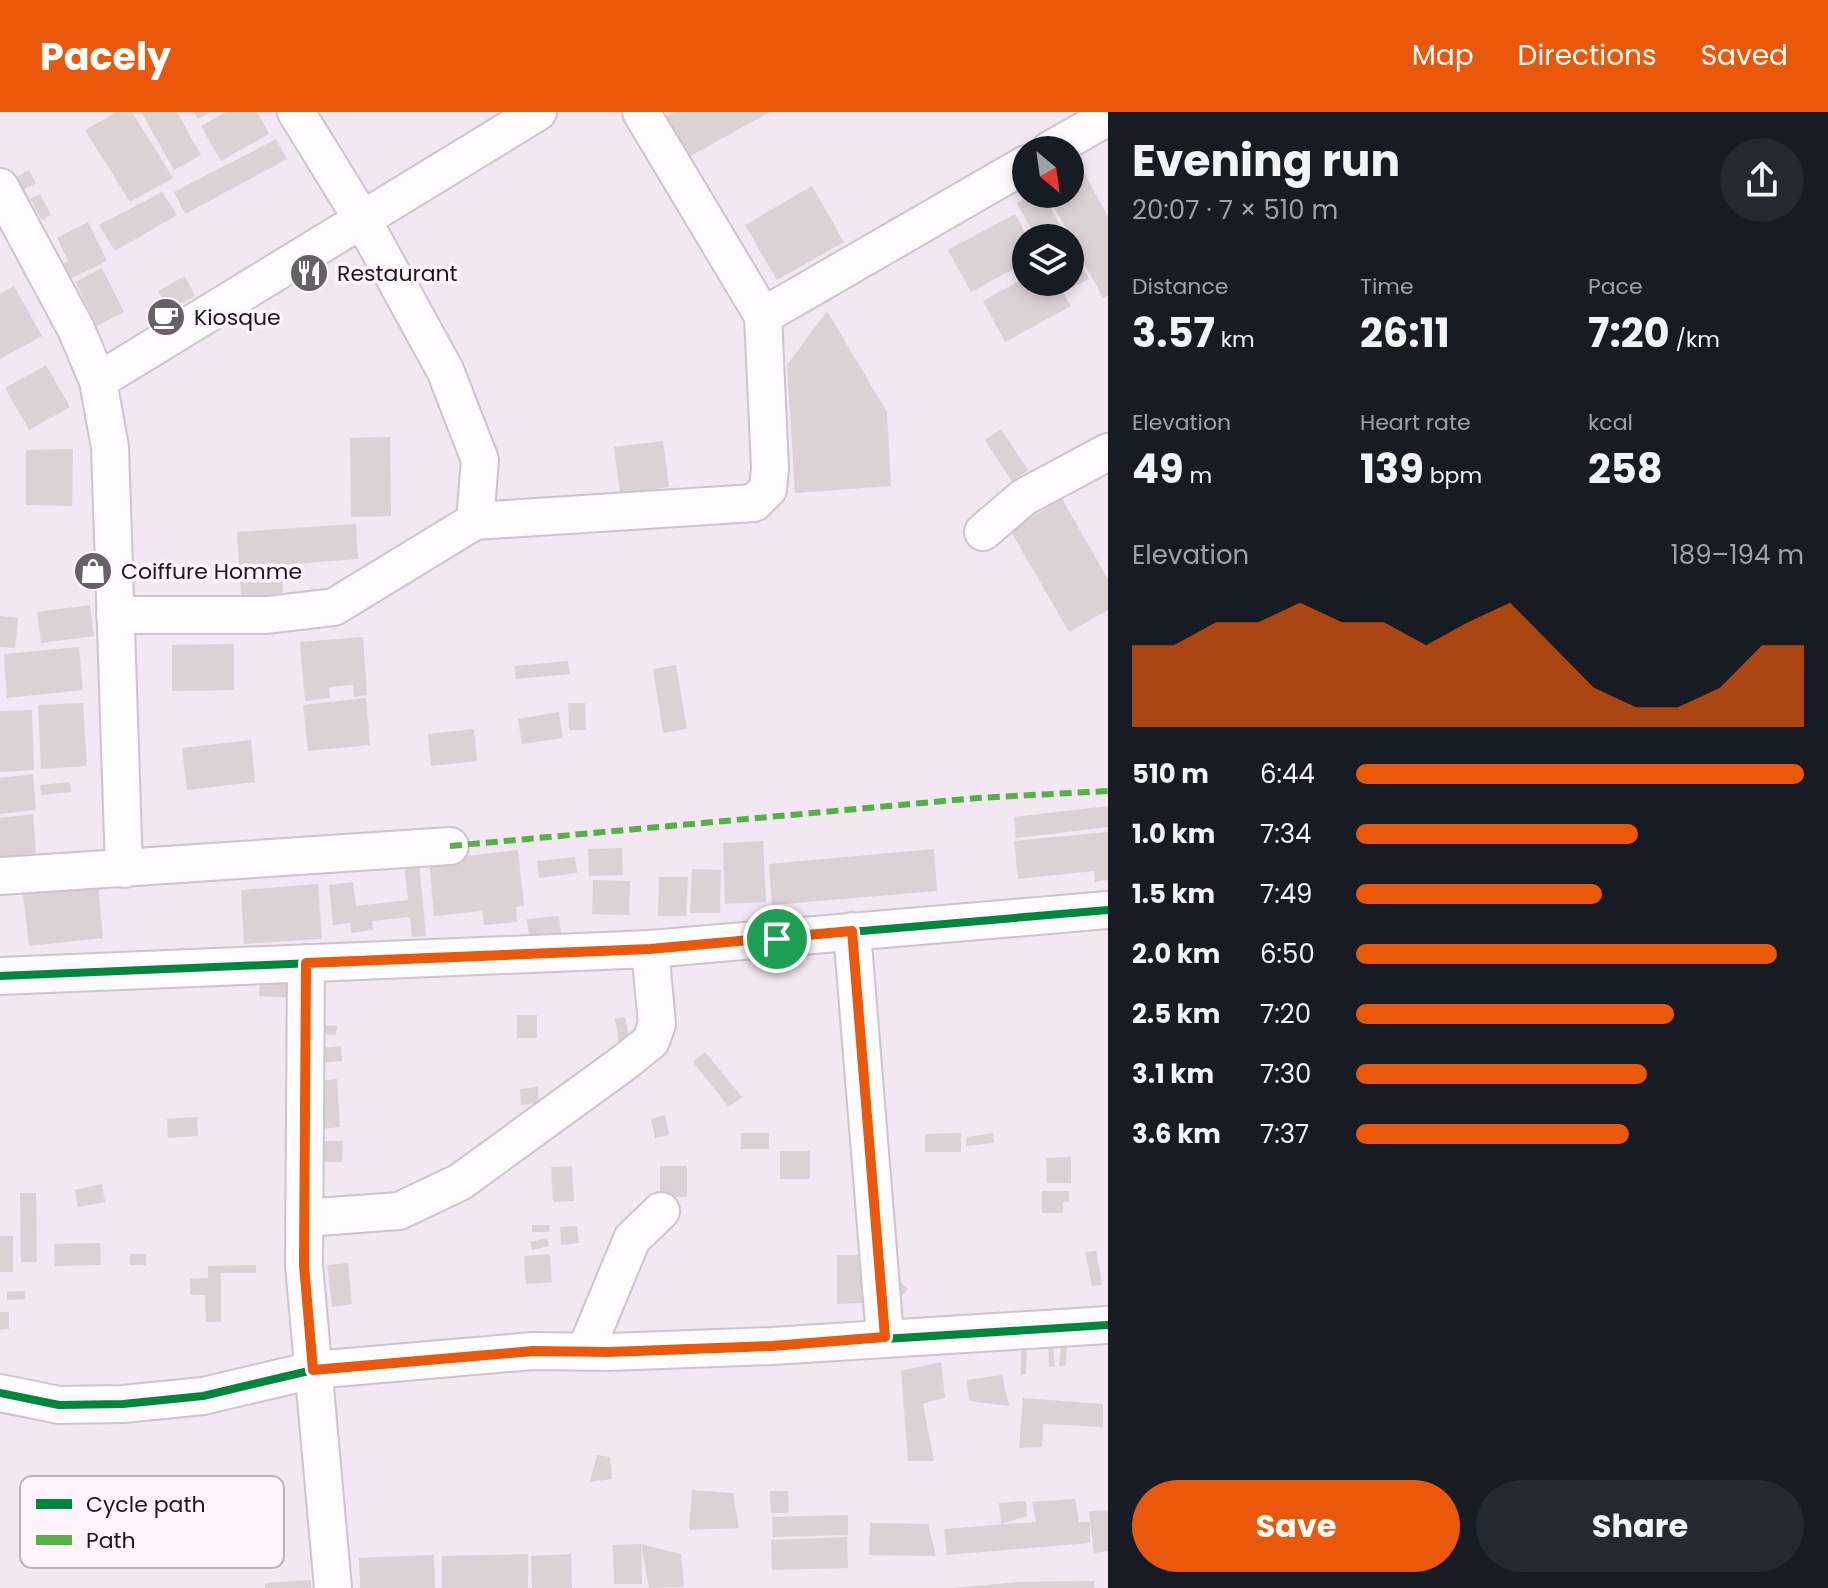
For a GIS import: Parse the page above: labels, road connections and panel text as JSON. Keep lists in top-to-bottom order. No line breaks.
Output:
{"places":{"restaurant":["Restaurant"],"cafe":["Kiosque"],"shop":["Coiffure Homme"]},"legend":["Cycle path","Path"],"north":"bottom right","page":{"header":"Pacely","nav":["Map","Directions","Saved"],"heading":["Evening run","20:07 · 7 × 510 m"],"stats":[["Distance","3.57 km"],["Time","26:11"],["Pace","7:20 /km"],["Elevation","49 m"],["Heart rate","139 bpm"],["kcal","258"]],"chart":["Elevation","189–194 m"],"list":[{"name":"510 m","note":"6:44"},{"name":"1.0 km","note":"7:34"},{"name":"1.5 km","note":"7:49"},{"name":"2.0 km","note":"6:50"},{"name":"2.5 km","note":"7:20"},{"name":"3.1 km","note":"7:30"},{"name":"3.6 km","note":"7:37"}],"buttons":["Save","Share"]}}
